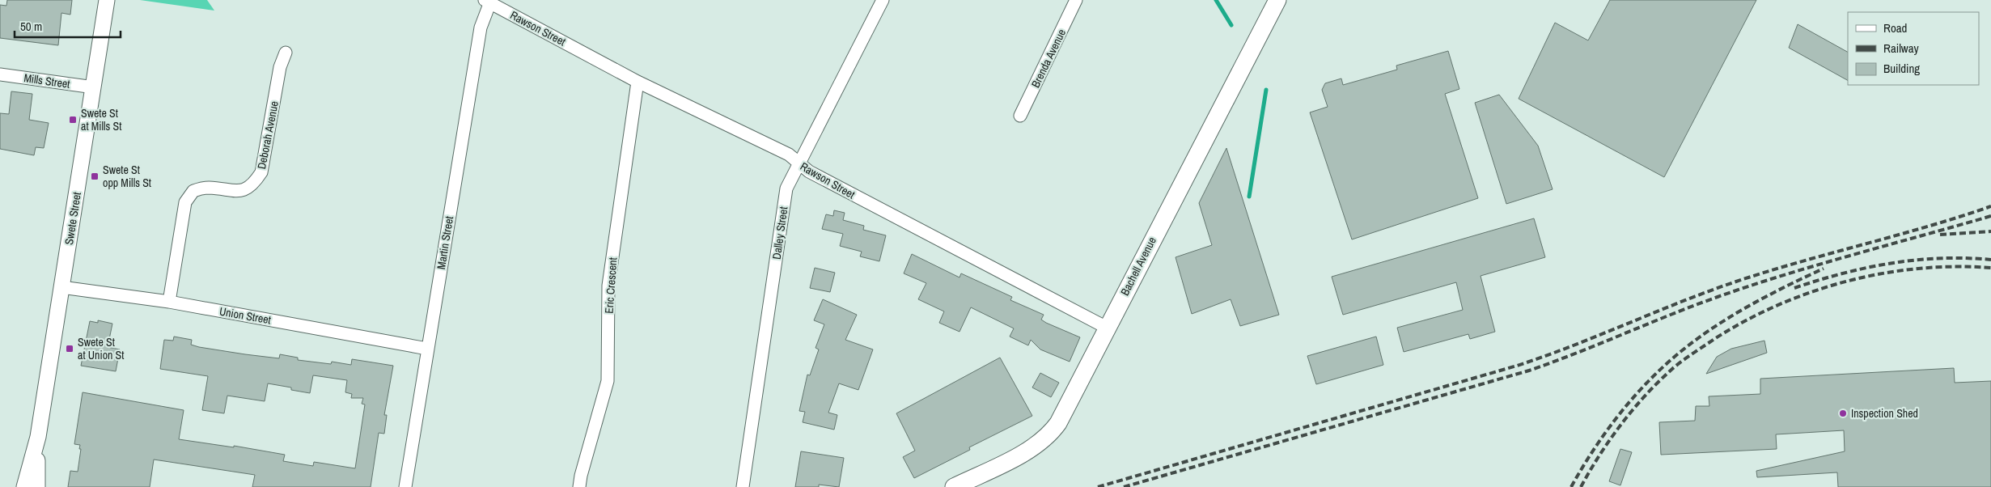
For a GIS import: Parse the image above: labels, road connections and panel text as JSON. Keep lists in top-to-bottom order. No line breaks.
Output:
{"streets":{"main road":["Bachell Avenue"],"street":["Rawson Street","Brenda Avenue","Mills Street","Deborah Avenue","Swete Street","Dalley Street","Martin Street","Eric Crescent","Union Street"]},"crossings":[["Rawson Street","Dalley Street"],["Rawson Street","Martin Street"],["Rawson Street","Bachell Avenue"],["Rawson Street","Eric Crescent"],["Mills Street","Swete Street"],["Deborah Avenue","Union Street"],["Swete Street","Union Street"],["Martin Street","Union Street"]],"places":{"transit":["Swete St at Mills St","Swete St opp Mills St","Swete St at Union St"],"other":["Inspection Shed"]},"legend":["Road","Railway","Building"],"scale_bar":"50 m"}
